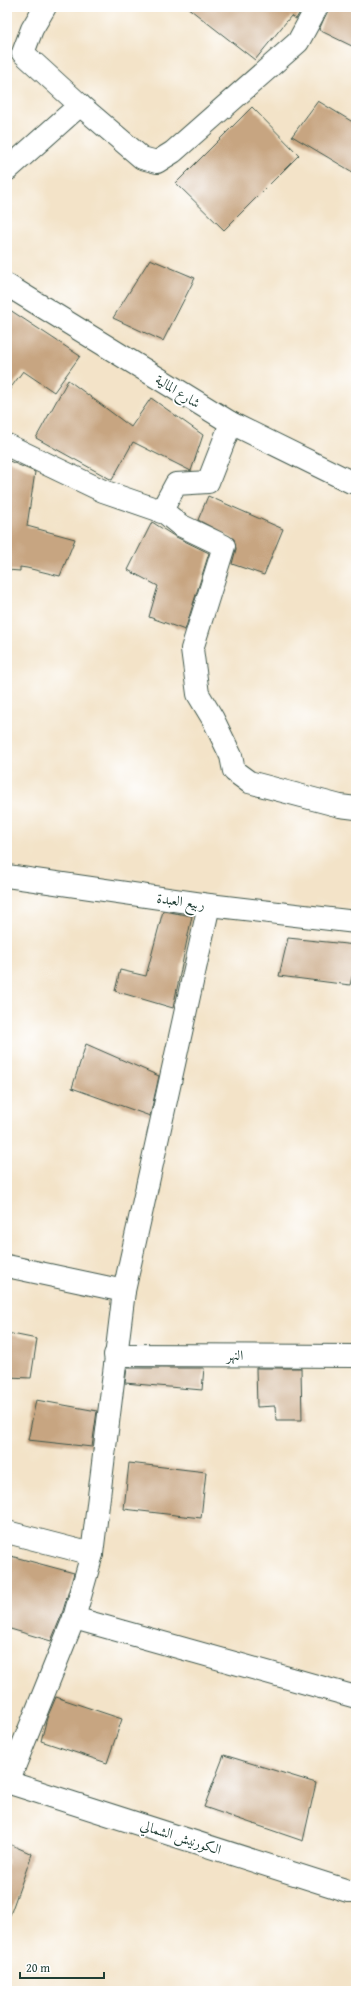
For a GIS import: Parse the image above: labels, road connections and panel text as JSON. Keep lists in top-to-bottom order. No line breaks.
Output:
{"streets":{"street":["شارع المالية","ربيع العبدة","النهر","الكورنيش الشمالي"]},"scale_bar":"20 m"}
